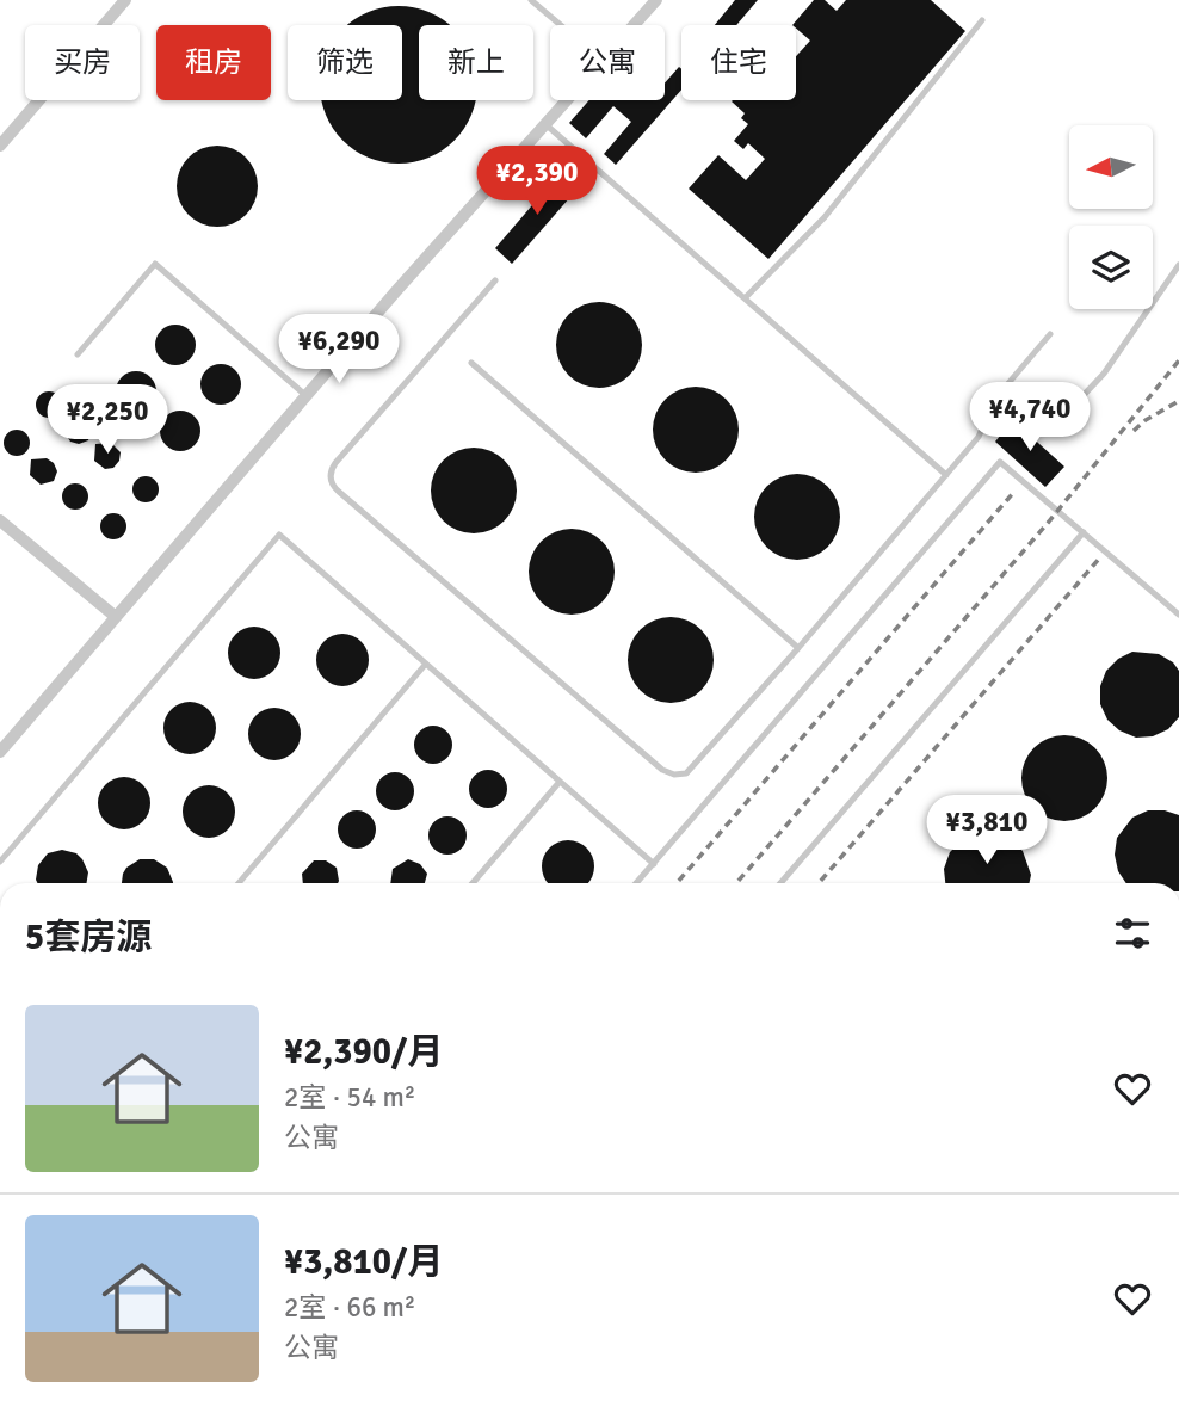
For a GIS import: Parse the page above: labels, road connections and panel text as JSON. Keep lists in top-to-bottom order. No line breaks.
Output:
{"north":"left","page":{"chip":["买房","租房","筛选","新上","公寓","住宅"],"price":["¥2,390","¥6,290","¥4,740","¥2,250","¥3,810"],"heading":"5套房源","list":[{"name":"¥2,390/月","note":"2室 · 54 m² · 公寓"},{"name":"¥3,810/月","note":"2室 · 66 m² · 公寓"}]}}
